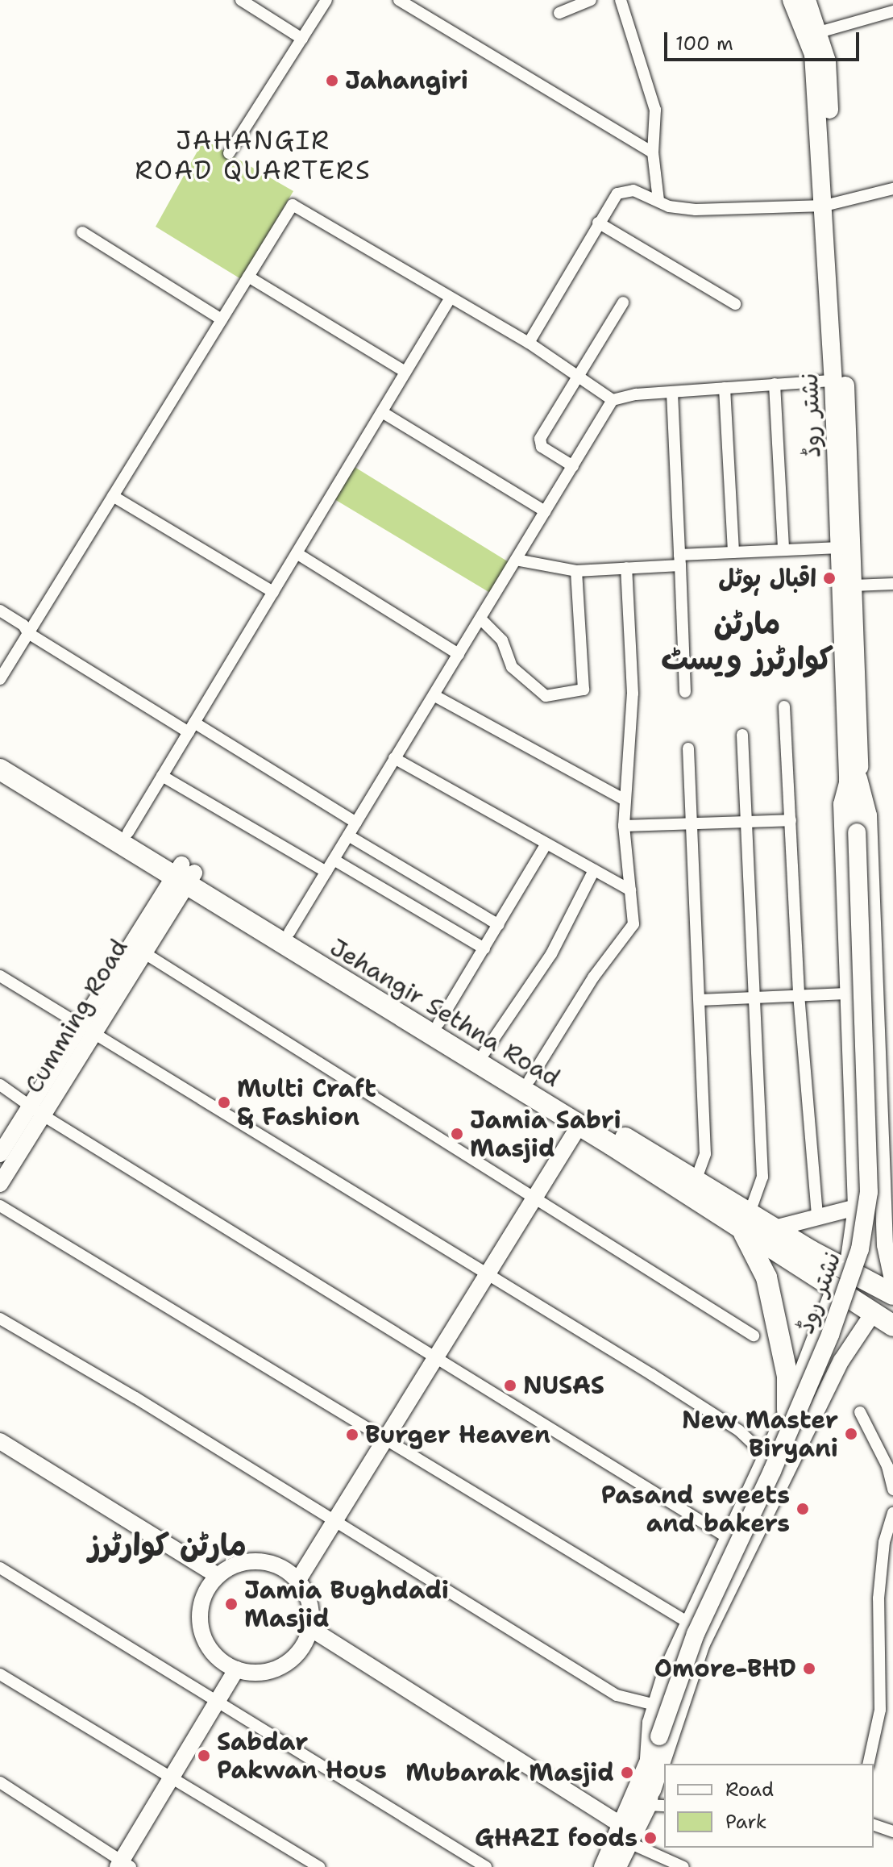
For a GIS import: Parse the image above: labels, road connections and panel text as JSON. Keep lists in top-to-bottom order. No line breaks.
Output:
{"streets":{"highway":["Jehangir Sethna Road"],"main road":["نشتر روڈ"],"street":["Cumming Road"]},"crossings":[["نشتر روڈ","Jehangir Sethna Road"],["Jehangir Sethna Road","Cumming Road"]],"districts":["JAHANGIR ROAD QUARTERS","مارٹن کوارٹرز ویسٹ","مارٹن کوارٹرز"],"places":["Jahangiri","اقبال ہوٹل","Multi Craft & Fashion","Jamia Sabri Masjid","NUSAS","New Master Biryani","Burger Heaven","Pasand sweets and bakers","Jamia Bughdadi Masjid","Omore-BHD","Sabdar Pakwan Hous","Mubarak Masjid","GHAZI foods"],"legend":["Road","Park"],"scale_bar":"100 m"}
